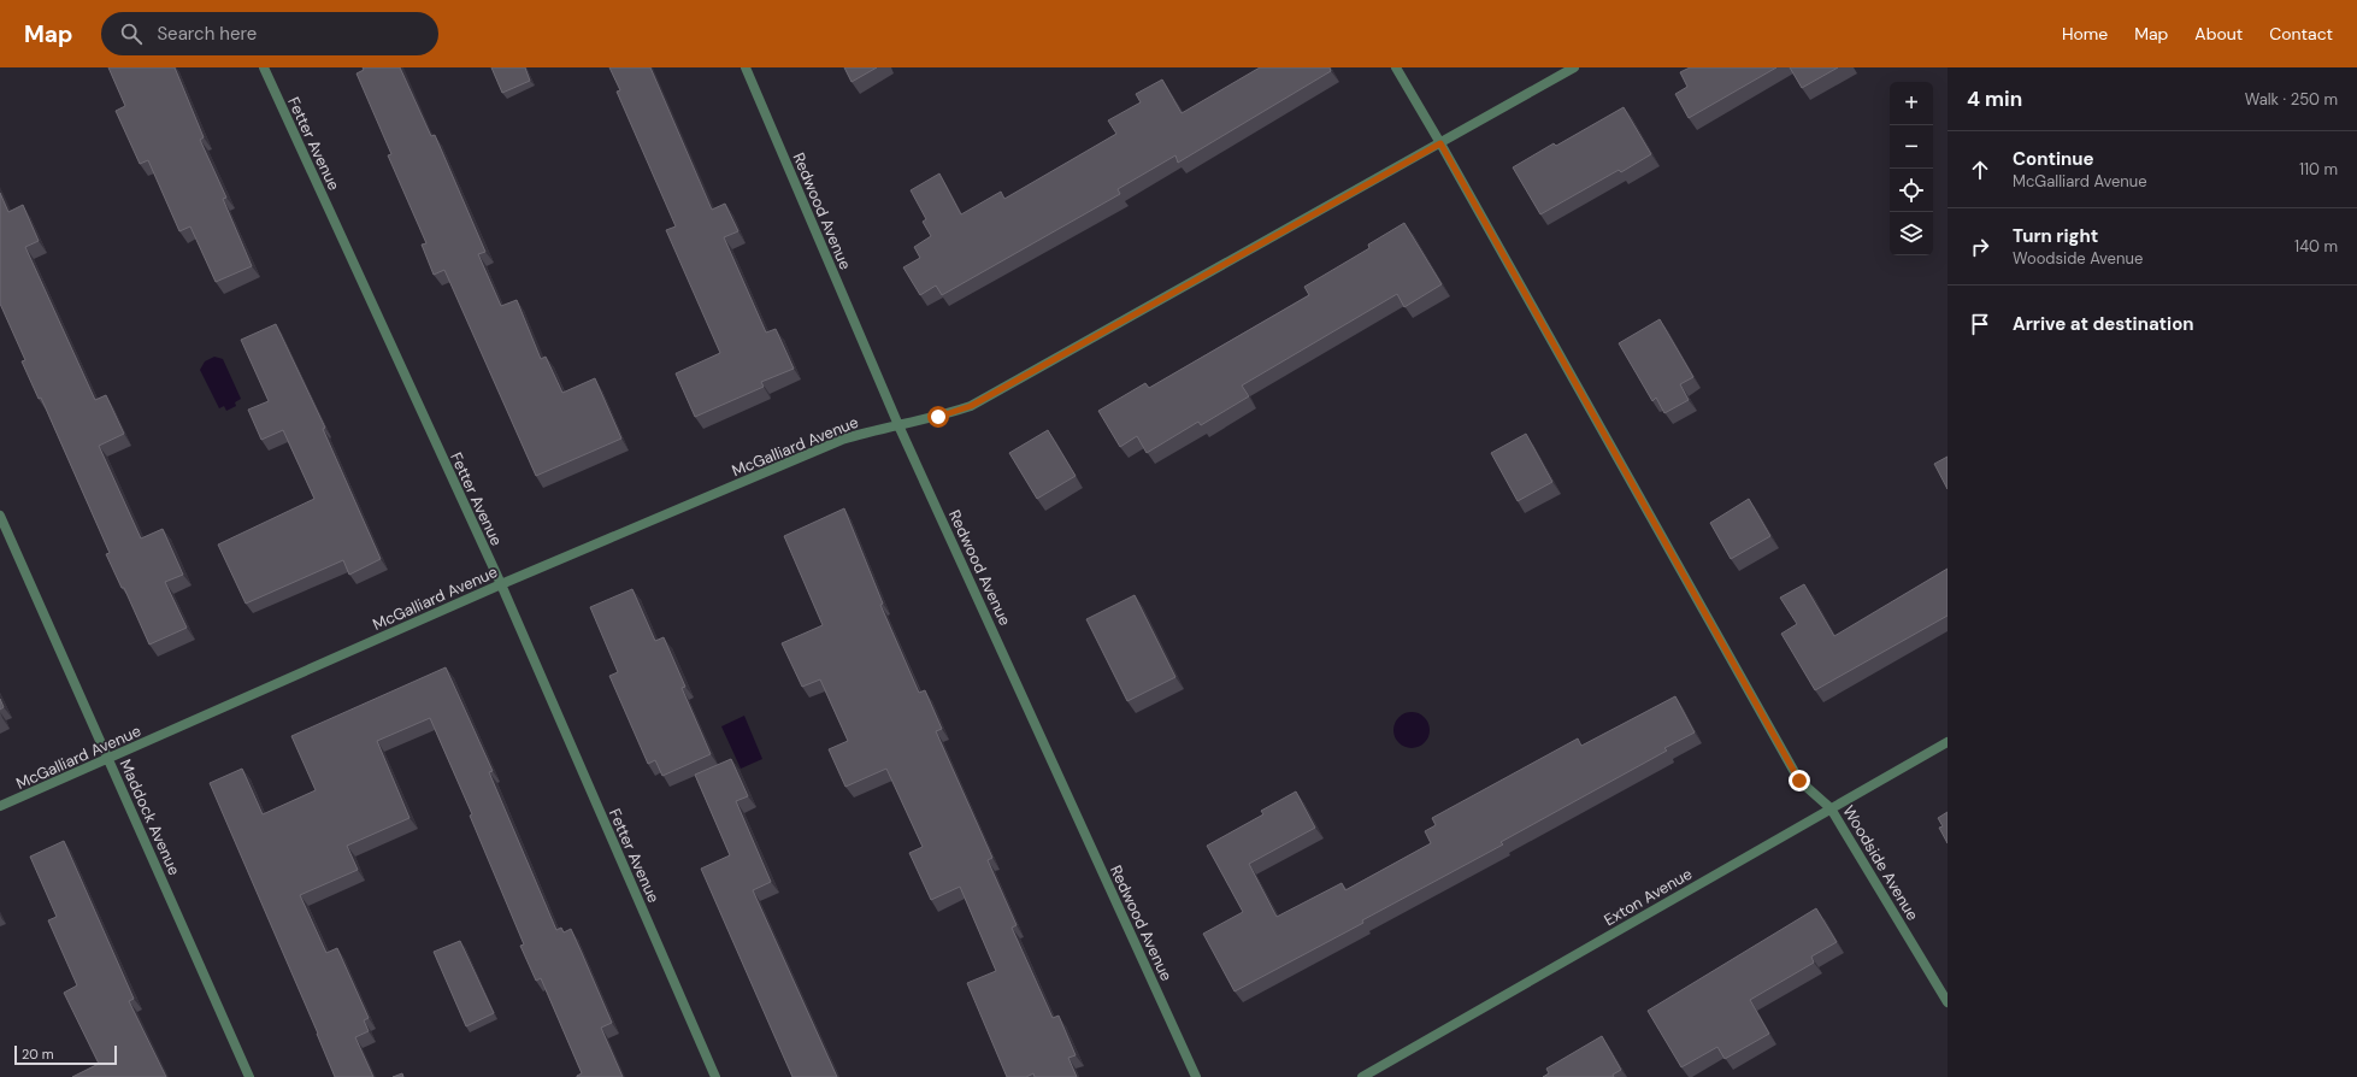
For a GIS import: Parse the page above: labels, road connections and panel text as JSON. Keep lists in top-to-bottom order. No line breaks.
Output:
{"streets":{"street":["Fetter Avenue","Redwood Avenue","McGalliard Avenue","Maddock Avenue","Woodside Avenue","Exton Avenue"]},"crossings":[["Fetter Avenue","McGalliard Avenue"],["Redwood Avenue","McGalliard Avenue"],["McGalliard Avenue","Maddock Avenue"],["McGalliard Avenue","Woodside Avenue"],["Woodside Avenue","Exton Avenue"]],"scale_bar":"20 m","page":{"header":"Map","search":"Search here","nav":["Home","Map","About","Contact"],"heading":["4 min","Walk · 250 m"],"map_buttons":["+","−"],"list":[["Continue","McGalliard Avenue","110 m"],["Turn right","Woodside Avenue","140 m"],"Arrive at destination"],"scale":"20 m"}}
